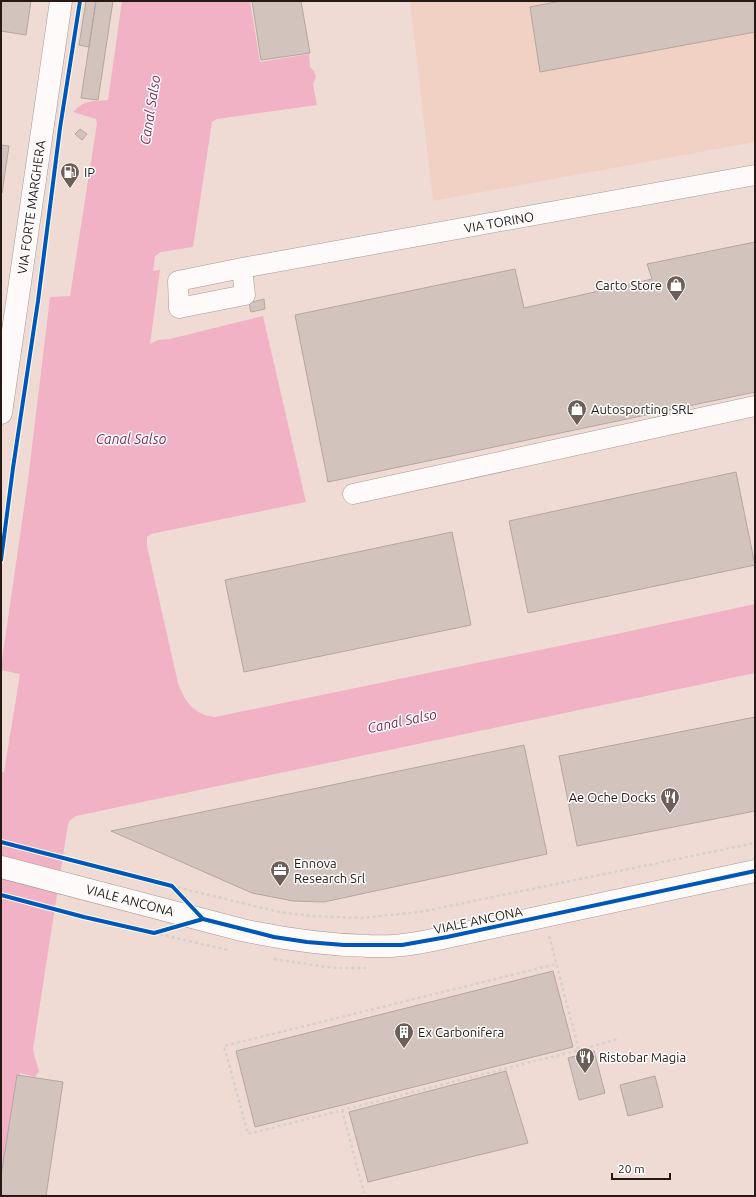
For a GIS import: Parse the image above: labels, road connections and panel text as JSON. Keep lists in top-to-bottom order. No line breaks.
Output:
{"streets":{"street":["VIA FORTE MARGHERA","VIA TORINO","VIALE ANCONA"]},"water":["Canal Salso"],"places":{"fuel station":["IP"],"shop":["Carto Store","Autosporting SRL"],"restaurant":["Ae Oche Docks","Ristobar Magia"],"office":["Ennova Research Srl"],"building":["Ex Carbonifera"]},"scale_bar":"20 m"}
